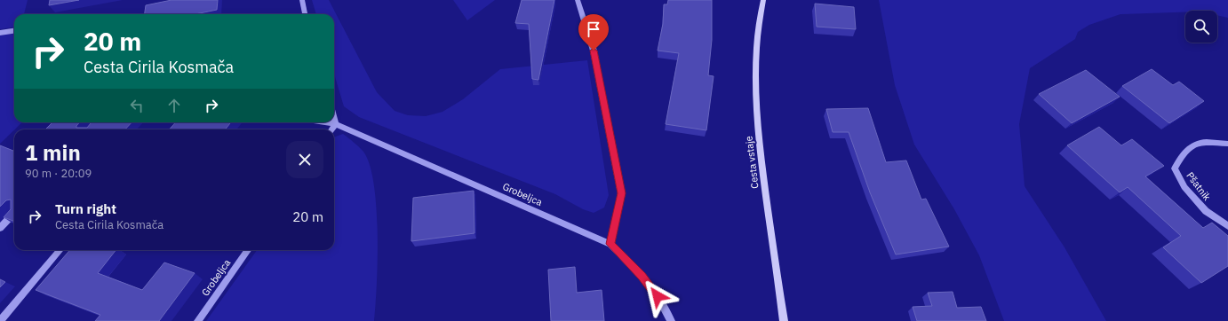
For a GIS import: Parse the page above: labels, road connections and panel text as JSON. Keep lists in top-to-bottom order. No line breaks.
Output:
{"streets":{"main road":["Cesta vstaje"],"street":["Pšatnik","Grobeljca"]},"page":{"turn":["20 m","Cesta Cirila Kosmača"],"heading":["1 min","90 m · 20:09"],"list":[{"name":"Turn right","note":"Cesta Cirila Kosmača","value":"20 m"}]}}
